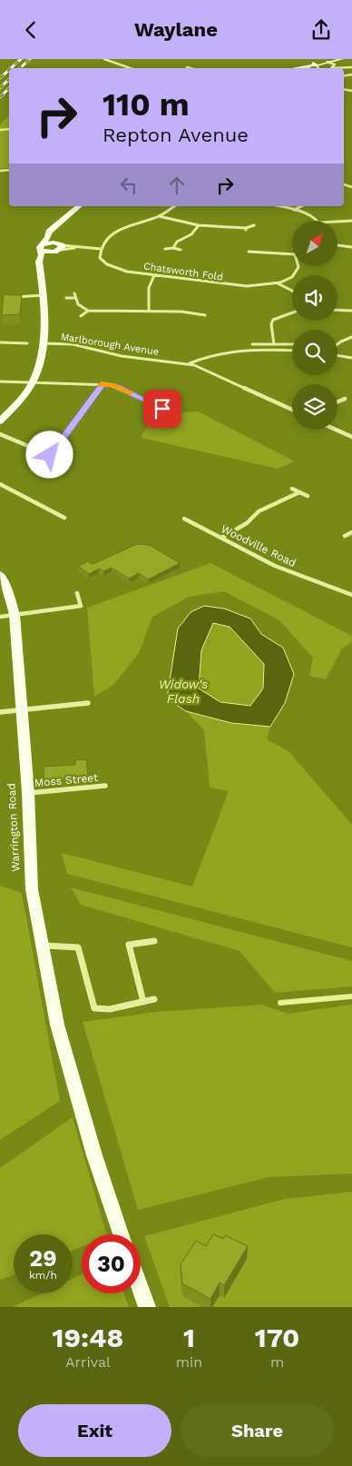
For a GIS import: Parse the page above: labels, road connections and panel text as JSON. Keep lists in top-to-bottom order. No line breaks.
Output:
{"streets":{"main road":["Warrington Road"],"street":["Chatsworth Fold","Marlborough Avenue","Woodville Road","Moss Street"]},"crossings":[["Moss Street","Warrington Road"]],"water":["Widow's Flash"],"north":"top right","page":{"header":"Waylane","turn":["110 m","Repton Avenue"],"speed":"29 km/h","limit":"30","eta":["19:48","Arrival","1","min","170","m"],"buttons":["Exit","Share"]}}
